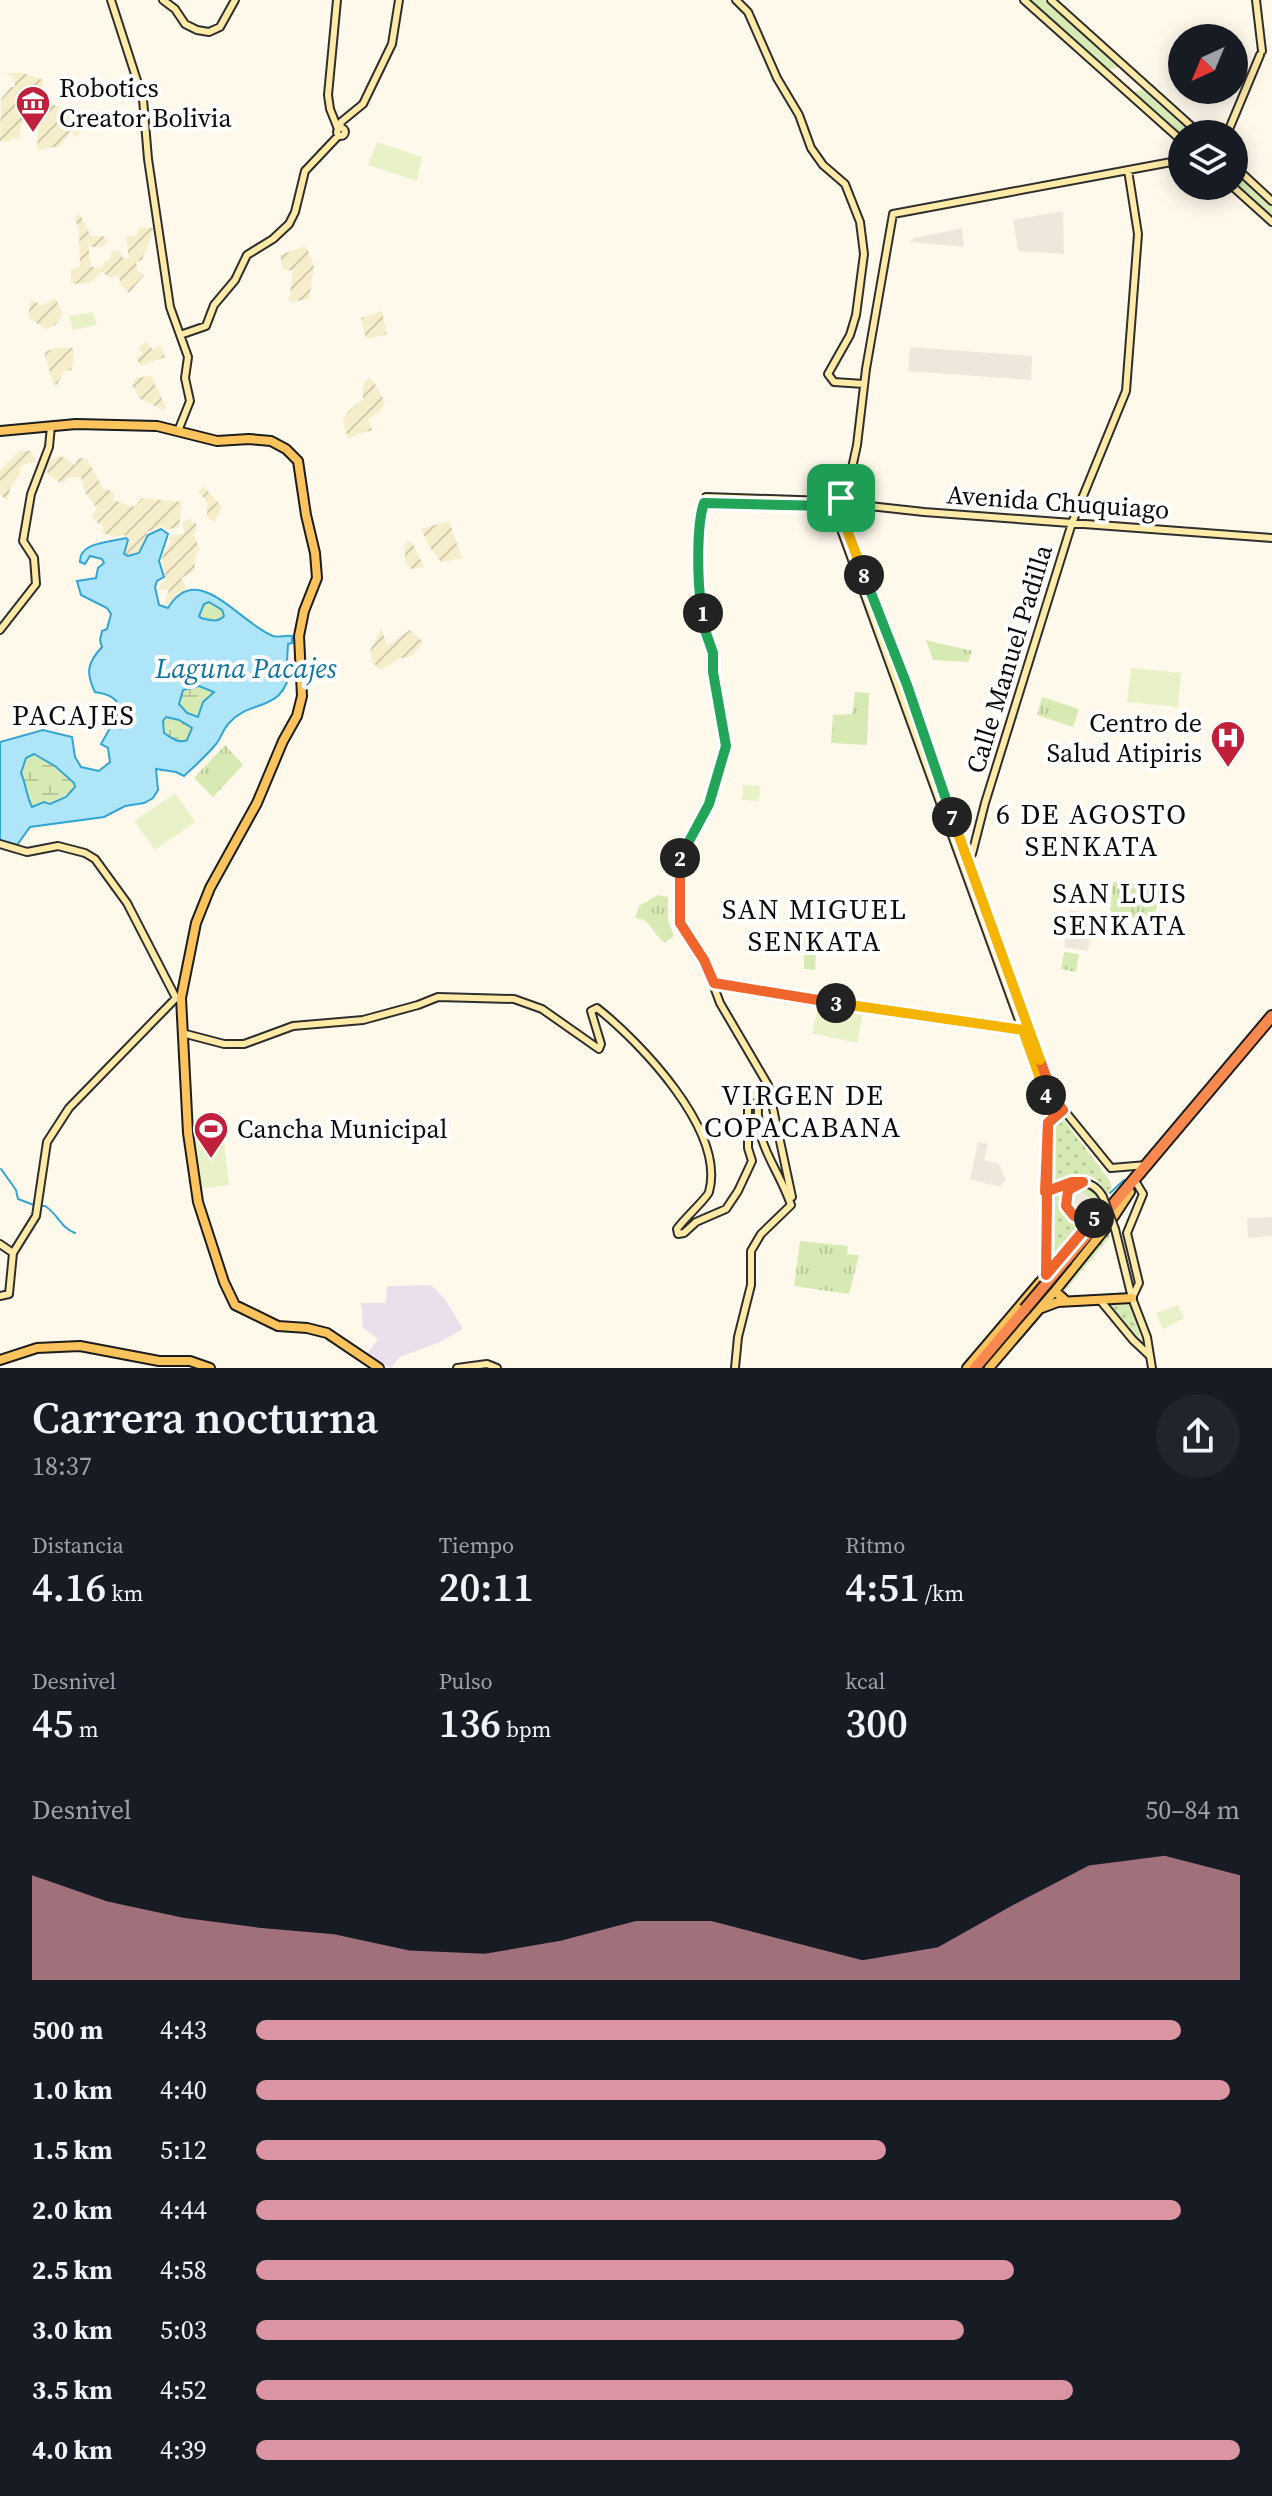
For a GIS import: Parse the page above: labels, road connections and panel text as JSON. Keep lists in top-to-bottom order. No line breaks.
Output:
{"streets":{"street":["Avenida Chuquiago","Calle Manuel Padilla"]},"crossings":[["Avenida Chuquiago","Calle Manuel Padilla"]],"districts":["PACAJES","6 DE AGOSTO SENKATA","SAN LUIS SENKATA","SAN MIGUEL SENKATA","VIRGEN DE COPACABANA"],"water":["Laguna Pacajes"],"places":{"museum":["Robotics Creator Bolivia"],"hospital":["Centro de Salud Atipiris"],"sports":["Cancha Municipal"]},"north":"bottom left","page":{"pins":["8","1","7","2","3","4","5"],"heading":["Carrera nocturna","18:37"],"stats":[["Distancia","4.16 km"],["Tiempo","20:11"],["Ritmo","4:51 /km"],["Desnivel","45 m"],["Pulso","136 bpm"],["kcal","300"]],"chart":["Desnivel","50–84 m"],"list":[{"name":"500 m","note":"4:43"},{"name":"1.0 km","note":"4:40"},{"name":"1.5 km","note":"5:12"},{"name":"2.0 km","note":"4:44"},{"name":"2.5 km","note":"4:58"},{"name":"3.0 km","note":"5:03"},{"name":"3.5 km","note":"4:52"},{"name":"4.0 km","note":"4:39"}]}}
